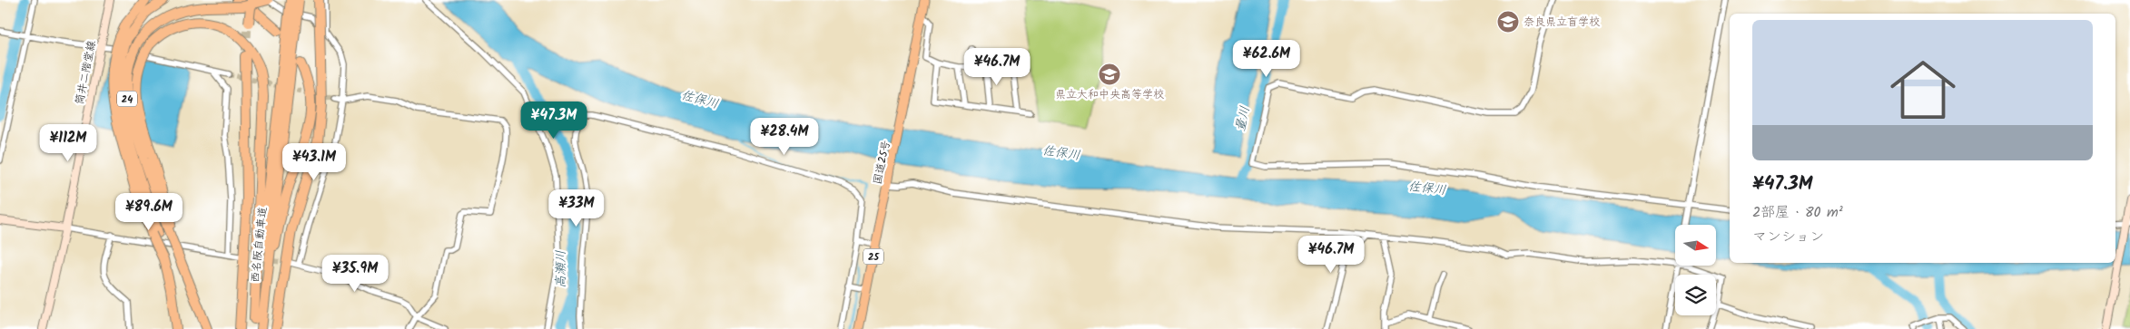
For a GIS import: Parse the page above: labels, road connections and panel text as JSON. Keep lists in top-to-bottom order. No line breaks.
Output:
{"streets":{"highway":["24","国道25号","西名阪自動車道","25"],"main road":["筒井二階堂線"]},"water":["佐保川","量川","高瀬川"],"places":{"school or university":["奈良県立盲学校","県立大和中央高等学校"]},"north":"right","page":{"list":[{"name":"¥47.3M","note":"2部屋 · 80 m² · マンション"}],"price":["¥62.6M","¥46.7M","¥47.3M","¥28.4M","¥112M","¥43.1M","¥33M","¥89.6M","¥46.7M","¥35.9M"]}}
